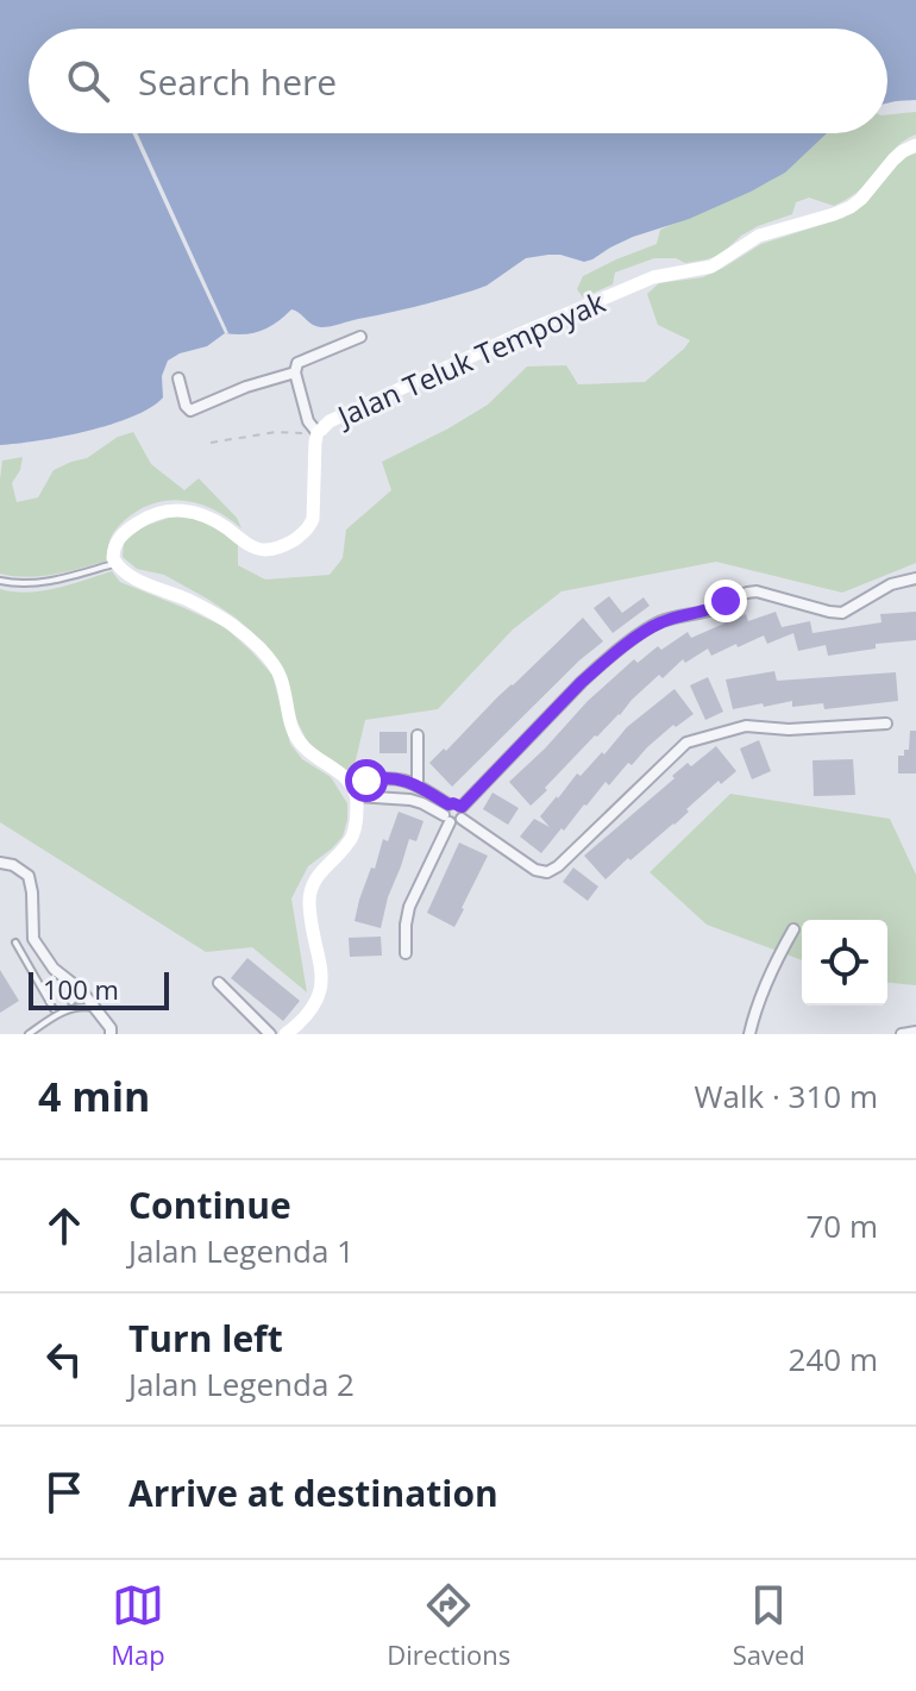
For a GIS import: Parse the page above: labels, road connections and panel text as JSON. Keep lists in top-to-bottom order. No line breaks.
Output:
{"streets":{"street":["Jalan Teluk Tempoyak"]},"scale_bar":"100 m","page":{"search":"Search here","scale":"100 m","heading":["4 min","Walk · 310 m"],"list":[["Continue","Jalan Legenda 1","70 m"],["Turn left","Jalan Legenda 2","240 m"],"Arrive at destination"],"nav":["Map","Directions","Saved"]}}
